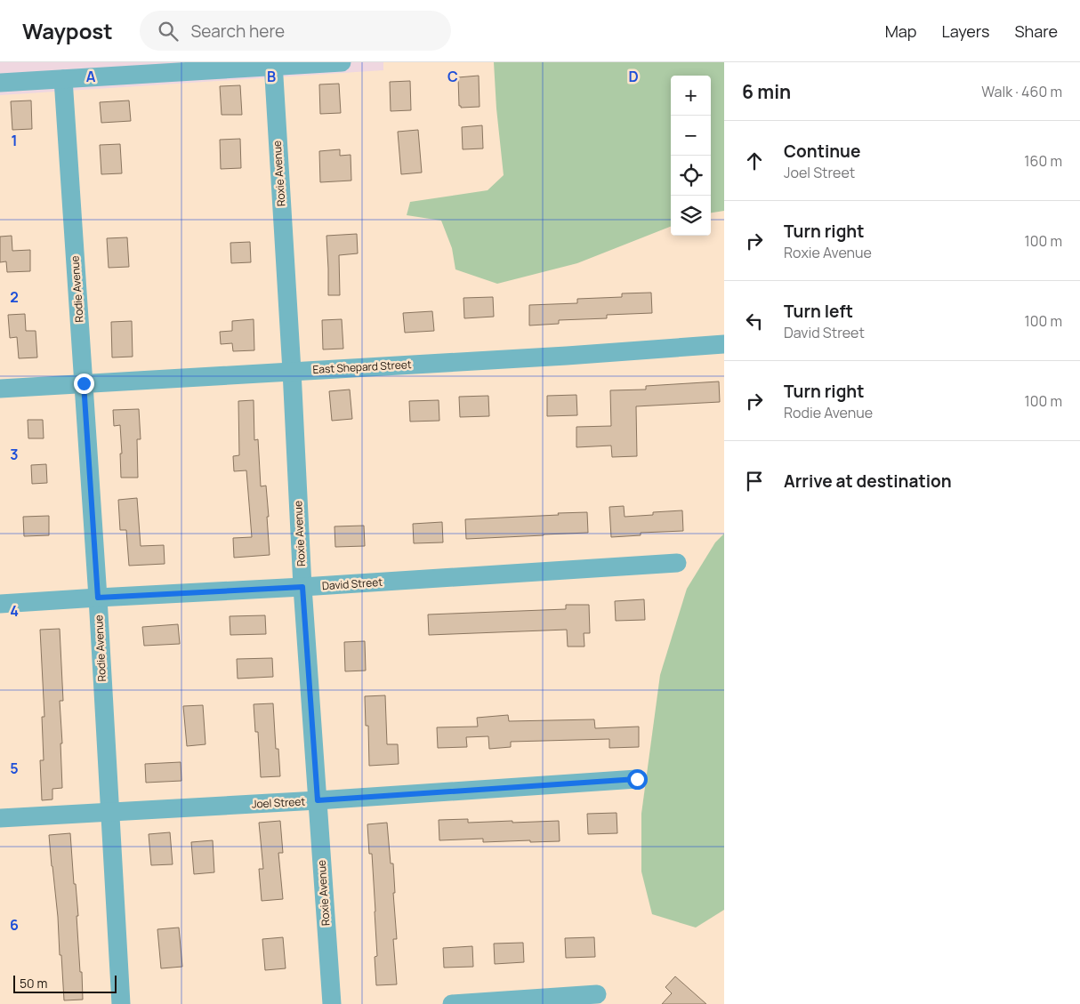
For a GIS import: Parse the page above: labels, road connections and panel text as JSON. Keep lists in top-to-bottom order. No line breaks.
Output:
{"streets":{"street":["Roxie Avenue","Rodie Avenue","East Shepard Street","David Street","Joel Street"]},"crossings":[["Roxie Avenue","East Shepard Street"],["Roxie Avenue","David Street"],["Roxie Avenue","Joel Street"],["Rodie Avenue","East Shepard Street"],["Rodie Avenue","David Street"],["Rodie Avenue","Joel Street"]],"scale_bar":"50 m","page":{"header":"Waypost","search":"Search here","nav":["Map","Layers","Share"],"heading":["6 min","Walk · 460 m"],"map_buttons":["+","−"],"list":[["Continue","Joel Street","160 m"],["Turn right","Roxie Avenue","100 m"],["Turn left","David Street","100 m"],["Turn right","Rodie Avenue","100 m"],"Arrive at destination"],"scale":"50 m"},"grid":{"columns":["A","B","C","D"],"rows":["1","2","3","4","5","6"]}}
